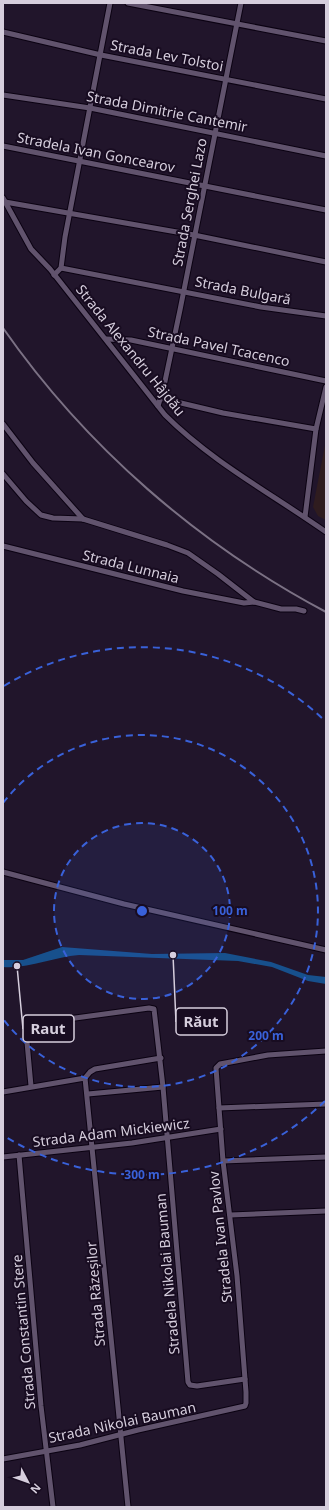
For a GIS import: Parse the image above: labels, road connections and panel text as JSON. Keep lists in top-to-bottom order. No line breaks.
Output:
{"streets":{"street":["Strada Lev Tolstoi","Strada Dimitrie Cantemir","Stradela Ivan Goncearov","Strada Serghei Lazo","Strada Bulgară","Strada Pavel Tcacenco","Strada Alexandru Hâjdău","Strada Lunnaia","Strada Adam Mickiewicz","Stradela Ivan Pavlov","Stradela Nikolai Bauman","Strada Răzeșilor","Strada Constantin Stere","Strada Nikolai Bauman"]},"crossings":[["Strada Lev Tolstoi","Strada Serghei Lazo"],["Strada Dimitrie Cantemir","Strada Serghei Lazo"],["Stradela Ivan Goncearov","Strada Serghei Lazo"],["Strada Serghei Lazo","Strada Bulgară"],["Strada Serghei Lazo","Strada Pavel Tcacenco"],["Strada Serghei Lazo","Strada Alexandru Hâjdău"],["Strada Pavel Tcacenco","Strada Alexandru Hâjdău"],["Strada Adam Mickiewicz","Stradela Ivan Pavlov"],["Strada Adam Mickiewicz","Stradela Nikolai Bauman"],["Strada Adam Mickiewicz","Strada Răzeșilor"],["Strada Adam Mickiewicz","Strada Constantin Stere"],["Stradela Ivan Pavlov","Stradela Nikolai Bauman"],["Stradela Ivan Pavlov","Strada Nikolai Bauman"],["Strada Răzeșilor","Strada Nikolai Bauman"],["Strada Constantin Stere","Strada Nikolai Bauman"]],"places":["Răut","Raut"],"north":"bottom right","rings":["100 m","200 m","300 m"]}
